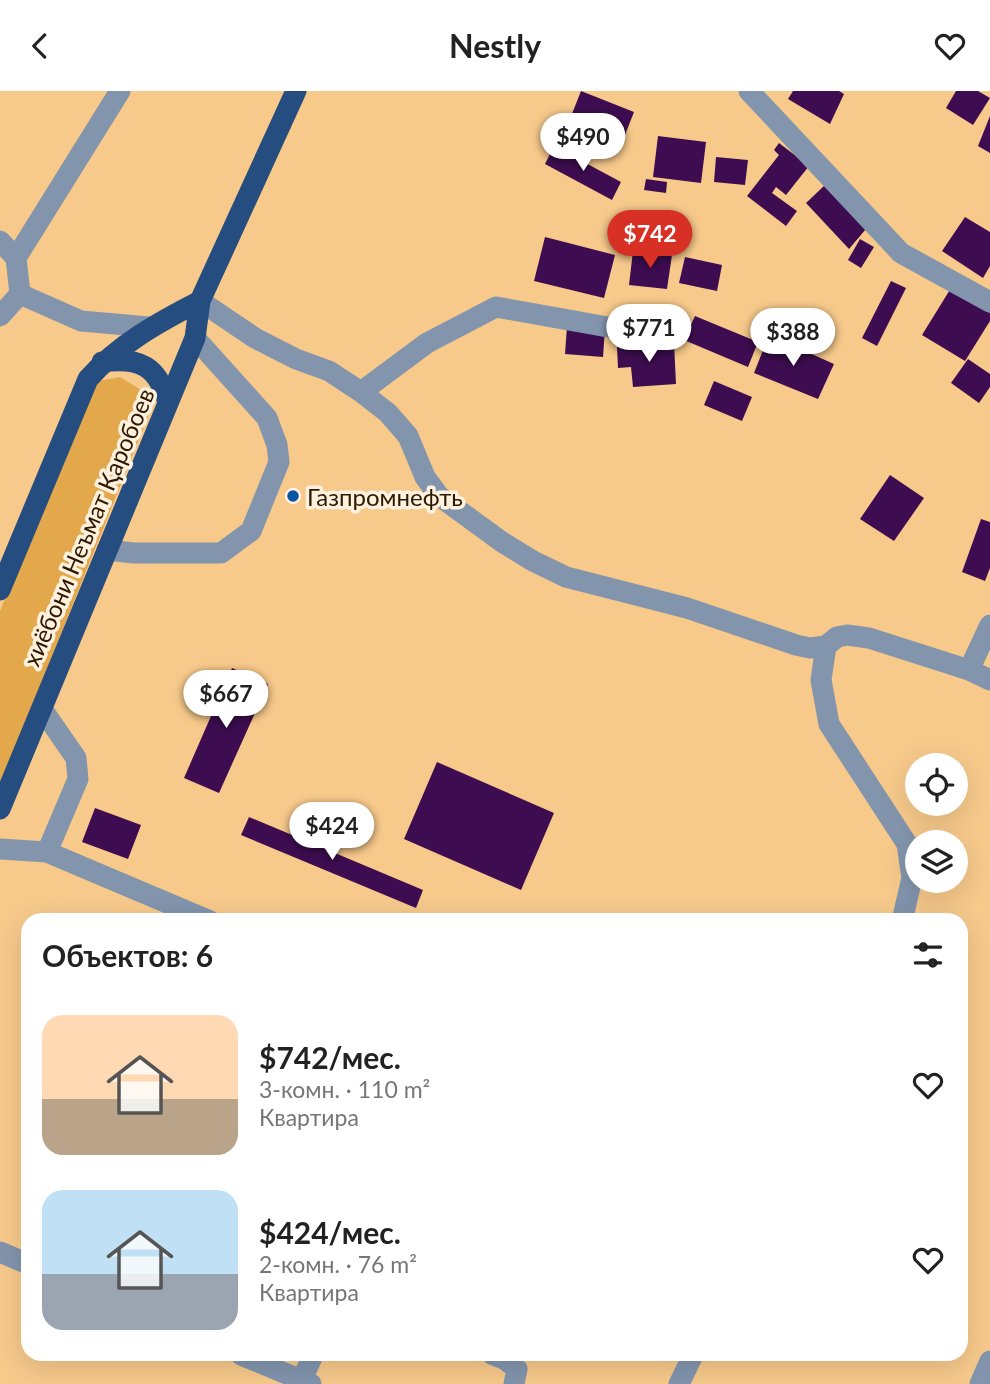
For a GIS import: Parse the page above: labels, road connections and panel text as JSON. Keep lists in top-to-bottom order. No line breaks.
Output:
{"streets":{"highway":["хиёбони Неъмат Қаробоев"]},"places":["Газпромнефть"],"page":{"header":"Nestly","price":["$490","$742","$771","$388","$667","$424"],"heading":"Объектов: 6","list":[{"name":"$742/мес.","note":"3-комн. · 110 m² · Квартира"},{"name":"$424/мес.","note":"2-комн. · 76 m² · Квартира"}]}}
